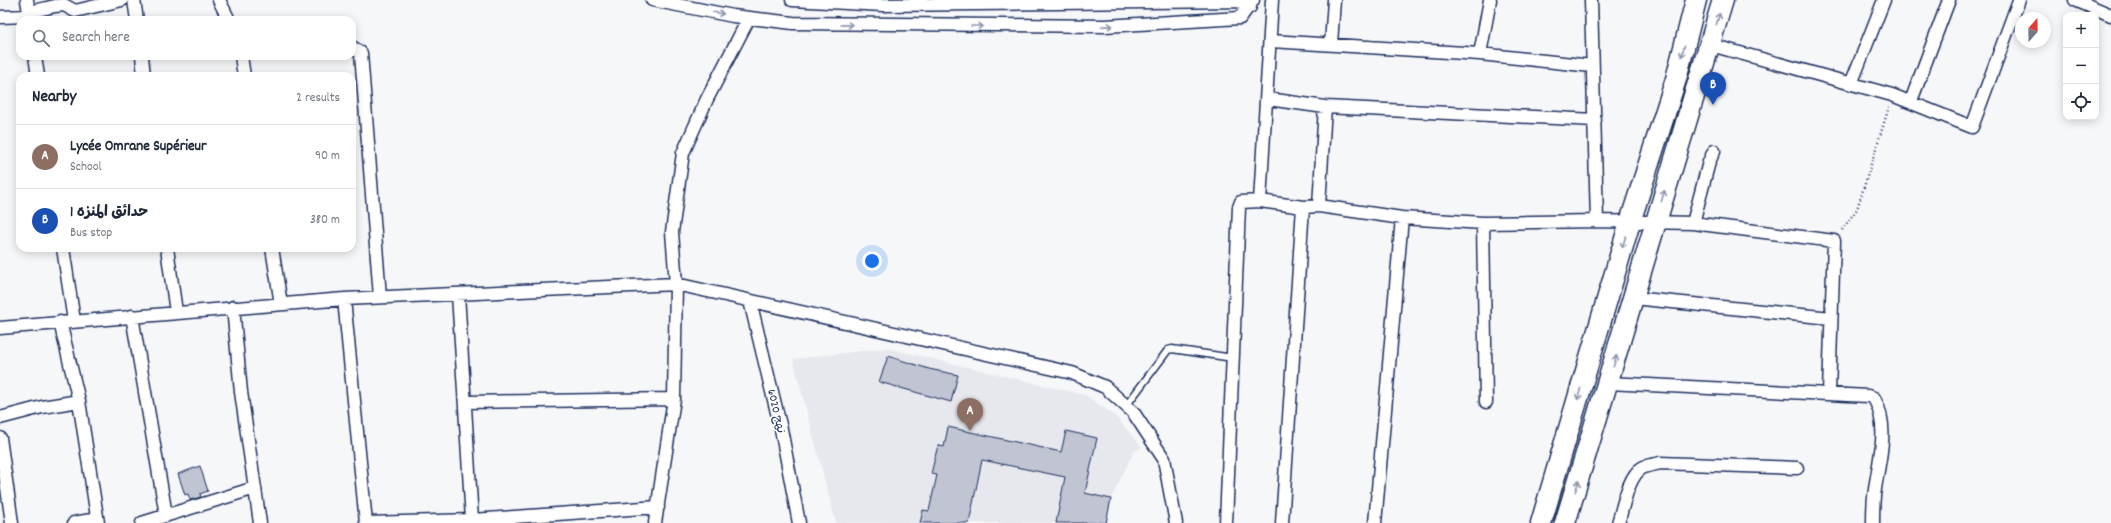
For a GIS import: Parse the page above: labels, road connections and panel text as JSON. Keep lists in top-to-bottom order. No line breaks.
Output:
{"streets":{"street":["نهج 6020"]},"north":"top","page":{"map_buttons":["+","−"],"search":"Search here","pins":["B","A"],"heading":["Nearby","2 results"],"list":[{"mark":"A","name":"Lycée Omrane Supérieur","note":"School","value":"90 m"},{"mark":"B","name":"حدائق المنزه 1","note":"Bus stop","value":"380 m"}]}}
